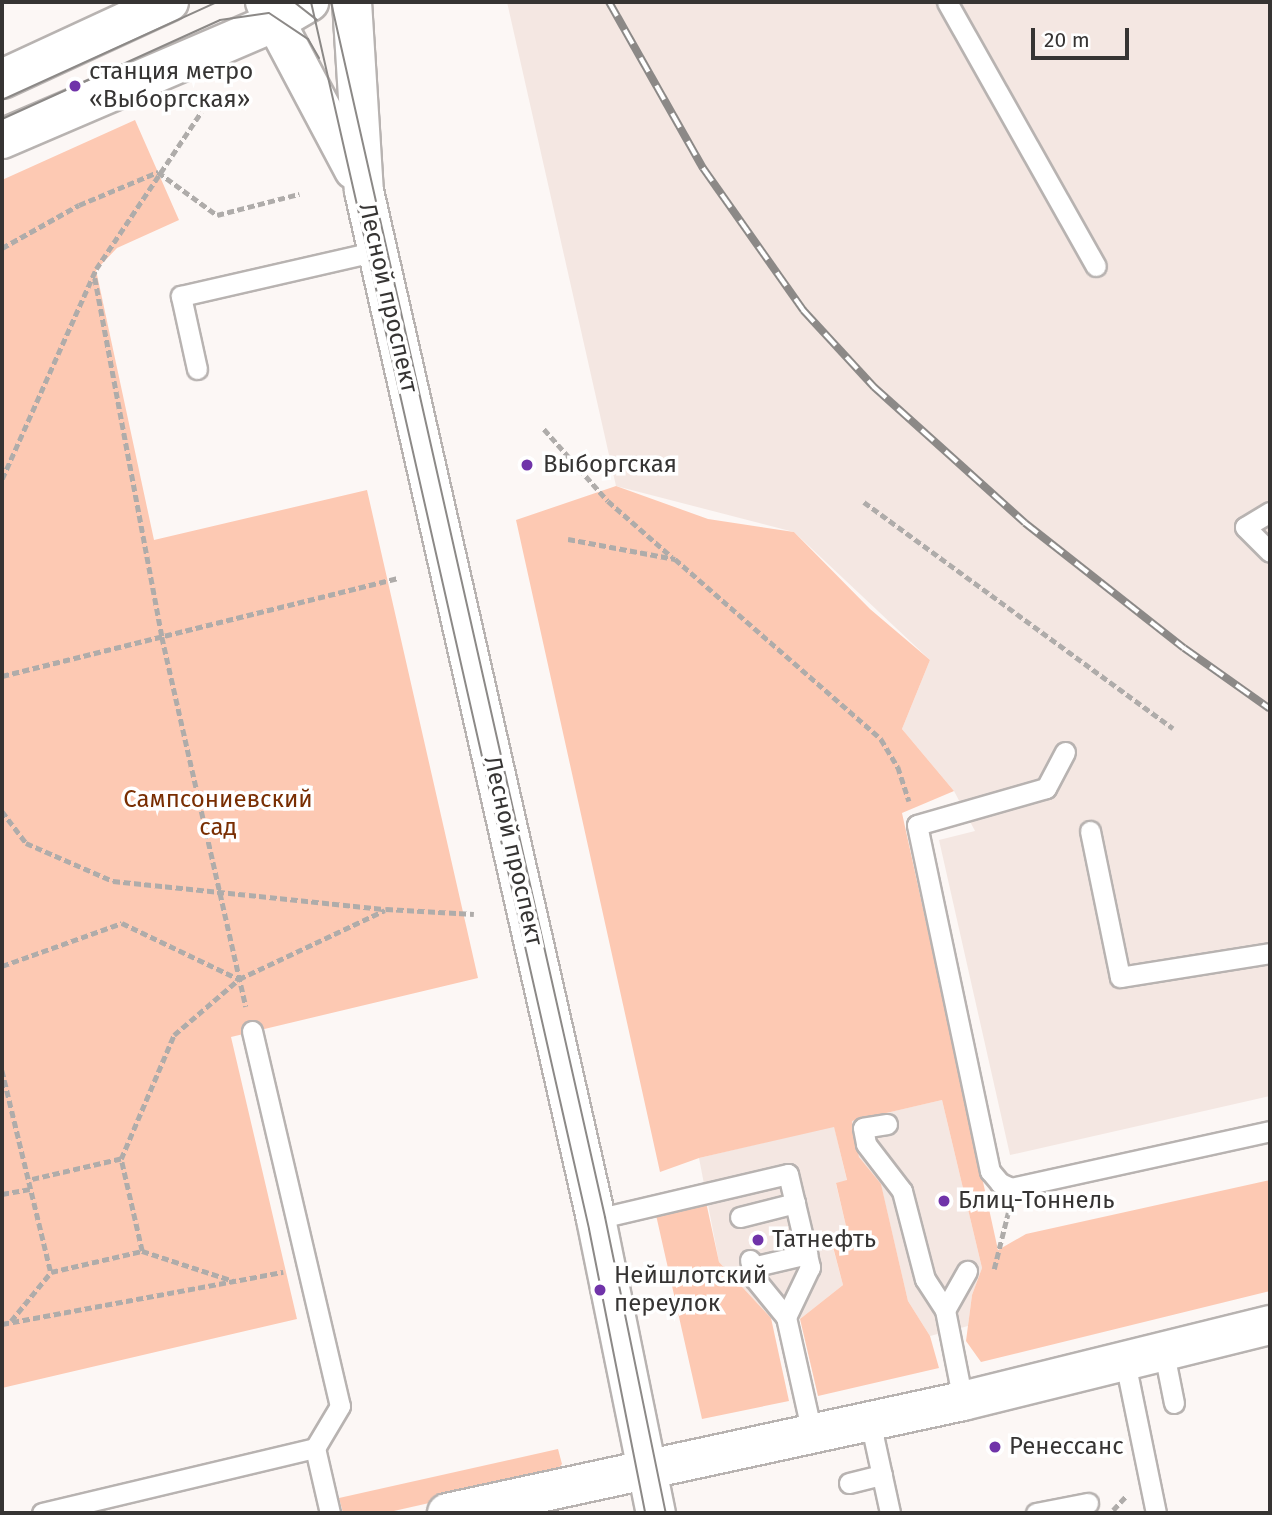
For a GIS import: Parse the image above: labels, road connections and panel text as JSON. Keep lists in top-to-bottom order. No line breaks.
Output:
{"streets":{"main road":["Лесной проспект"]},"parks":["Сампсониевский сад"],"places":["станция метро «Выборгская»","Выборгская","Блиц-Тоннель","Татнефть","Нейшлотский переулок","Ренессанс"],"scale_bar":"20 m"}
